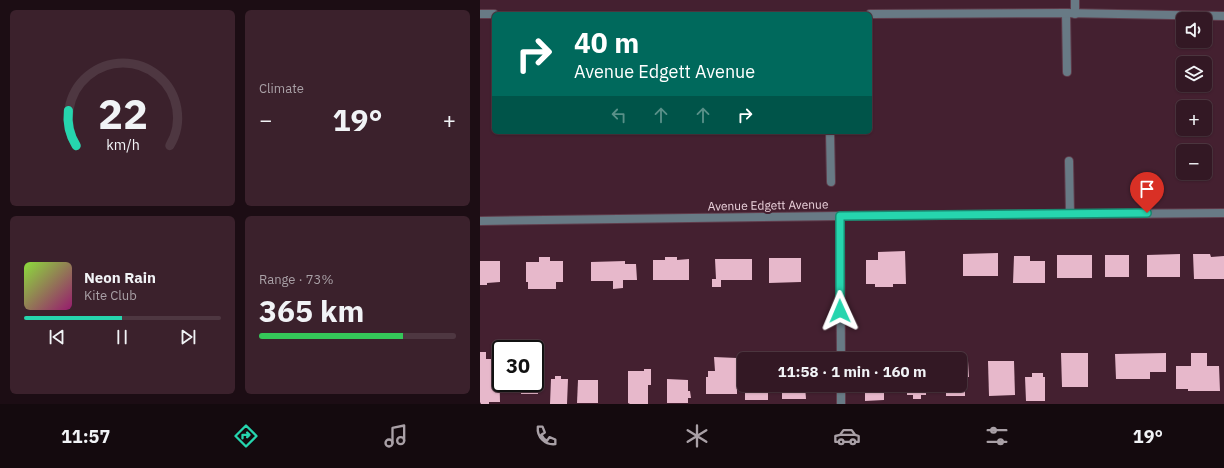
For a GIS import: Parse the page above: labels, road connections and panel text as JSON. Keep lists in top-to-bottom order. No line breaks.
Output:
{"streets":{"street":["Avenue Edgett Avenue"]},"page":{"tile":["Climate",["Range · 73%","365 km"]],"map_buttons":["+","−"],"turn":["40 m","Avenue Edgett Avenue"],"heat":["−","19°","+"],"song":["Neon Rain","Kite Club"],"limit":"30","trip":"11:58 · 1 min · 160 m","tabs":["11:57","19°"],"gauge":["22","km/h"]}}
